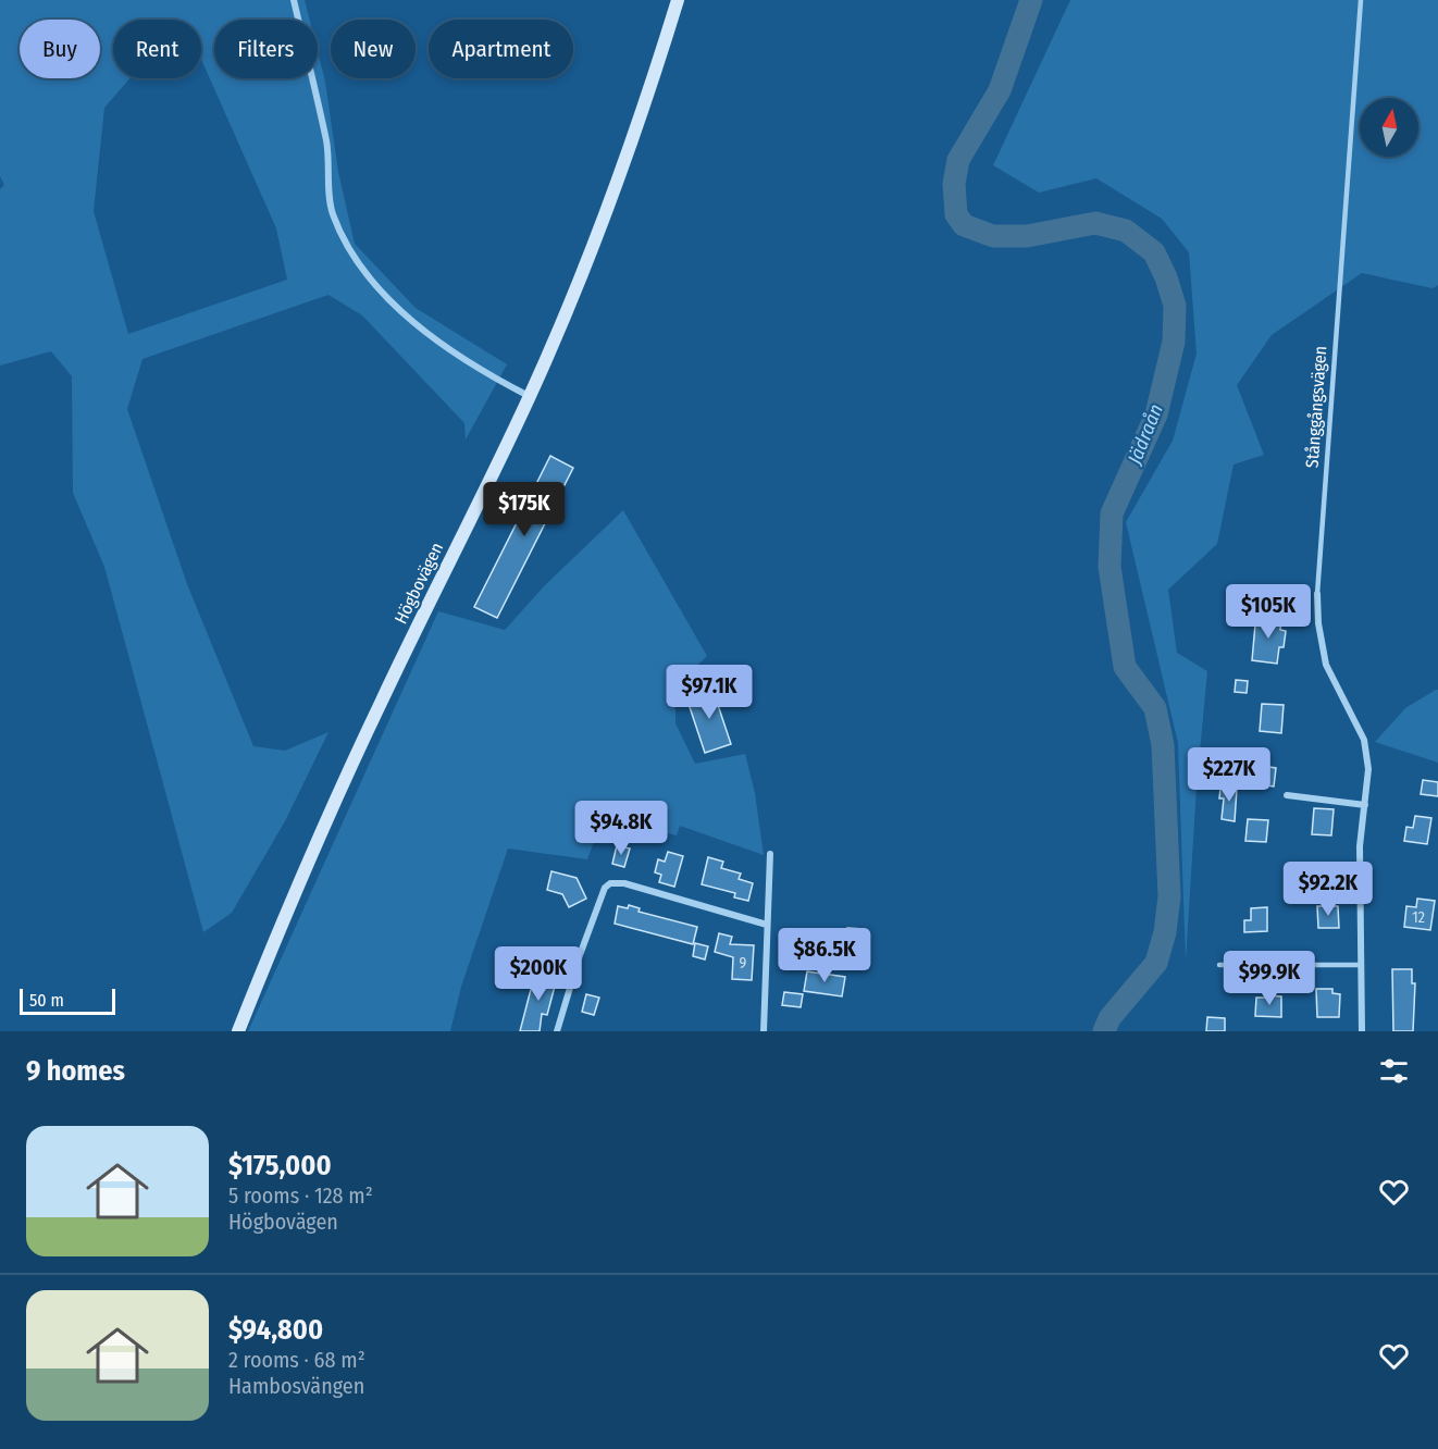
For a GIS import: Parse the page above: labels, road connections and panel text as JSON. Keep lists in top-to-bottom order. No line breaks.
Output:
{"streets":{"main road":["Högbovägen"],"street":["Stånggångsvägen"]},"water":["Jädraån"],"house_numbers":["12","9"],"scale_bar":"50 m","north":"top","page":{"chip":["Buy","Rent","Filters","New","Apartment"],"price":["$175K","$105K","$97.1K","$227K","$94.8K","$92.2K","$86.5K","$200K","$99.9K"],"scale":"50 m","heading":"9 homes","list":[{"name":"$175,000","note":"5 rooms · 128 m² · Högbovägen"},{"name":"$94,800","note":"2 rooms · 68 m² · Hambosvängen"}]}}
